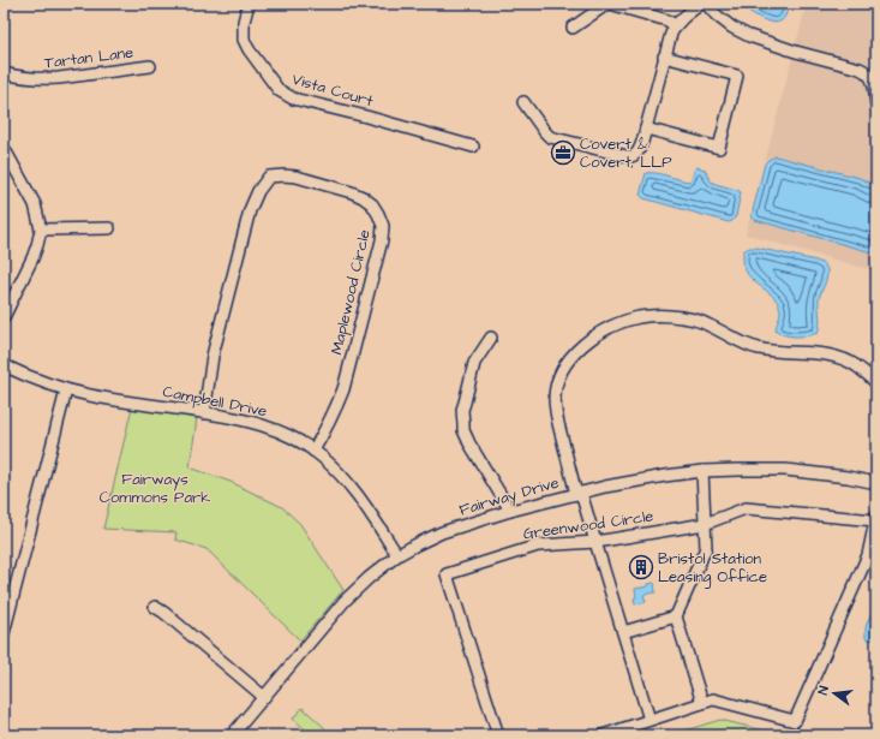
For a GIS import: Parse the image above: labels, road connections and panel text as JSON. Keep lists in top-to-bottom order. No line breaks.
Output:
{"streets":{"street":["Tartan Lane","Vista Court","Maplewood Circle","Campbell Drive","Fairway Drive","Greenwood Circle"]},"crossings":[["Maplewood Circle","Campbell Drive"],["Campbell Drive","Fairway Drive"]],"parks":["Fairways Commons Park"],"places":{"office":["Covert & Covert, LLP"],"building":["Bristol Station Leasing Office"]},"north":"left"}
